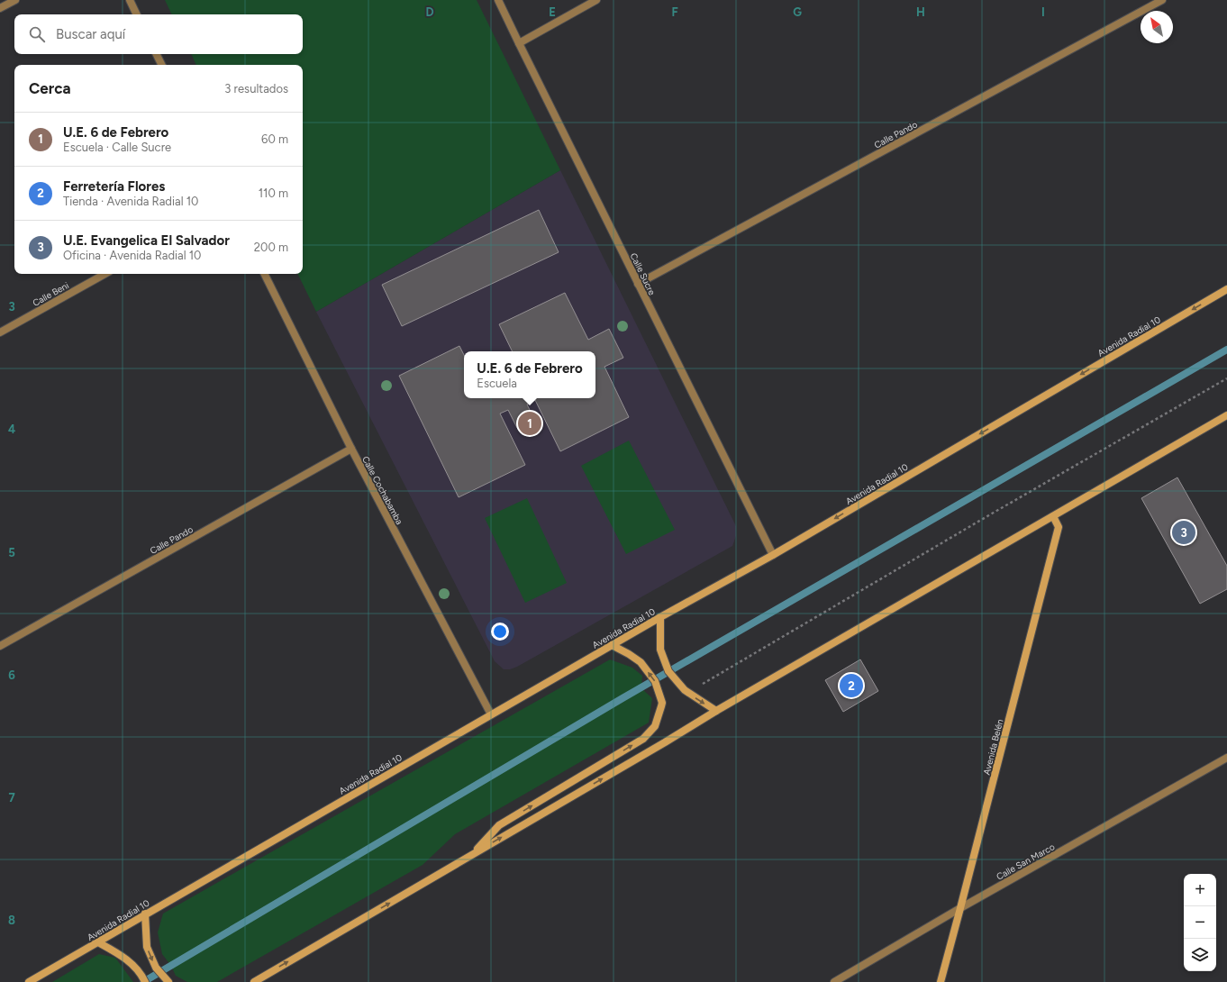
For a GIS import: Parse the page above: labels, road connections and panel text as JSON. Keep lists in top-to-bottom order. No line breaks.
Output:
{"streets":{"main road":["Avenida Radial 10","Avenida Belén"],"street":["Calle Pando","Calle Sucre","Calle Beni","Calle Cochabamba","Calle San Marco"]},"crossings":[["Calle Pando","Calle Sucre"],["Calle Pando","Calle Cochabamba"],["Calle Sucre","Avenida Radial 10"],["Avenida Radial 10","Calle Cochabamba"],["Avenida Belén","Calle San Marco"]],"one_way":["Avenida Radial 10"],"north":"top left","page":{"search":"Buscar aquí","heading":["Cerca","3 resultados"],"list":[{"mark":"1","name":"U.E. 6 de Febrero","note":"Escuela · Calle Sucre","value":"60 m"},{"mark":"2","name":"Ferretería Flores","note":"Tienda · Avenida Radial 10","value":"110 m"},{"mark":"3","name":"U.E. Evangelica El Salvador","note":"Oficina · Avenida Radial 10","value":"200 m"}],"popup":["U.E. 6 de Febrero","Escuela"],"pins":["1","3","2"],"map_buttons":["+","−"]},"grid":{"columns":["D","E","F","G","H","I"],"rows":["3","4","5","6","7","8"]}}
